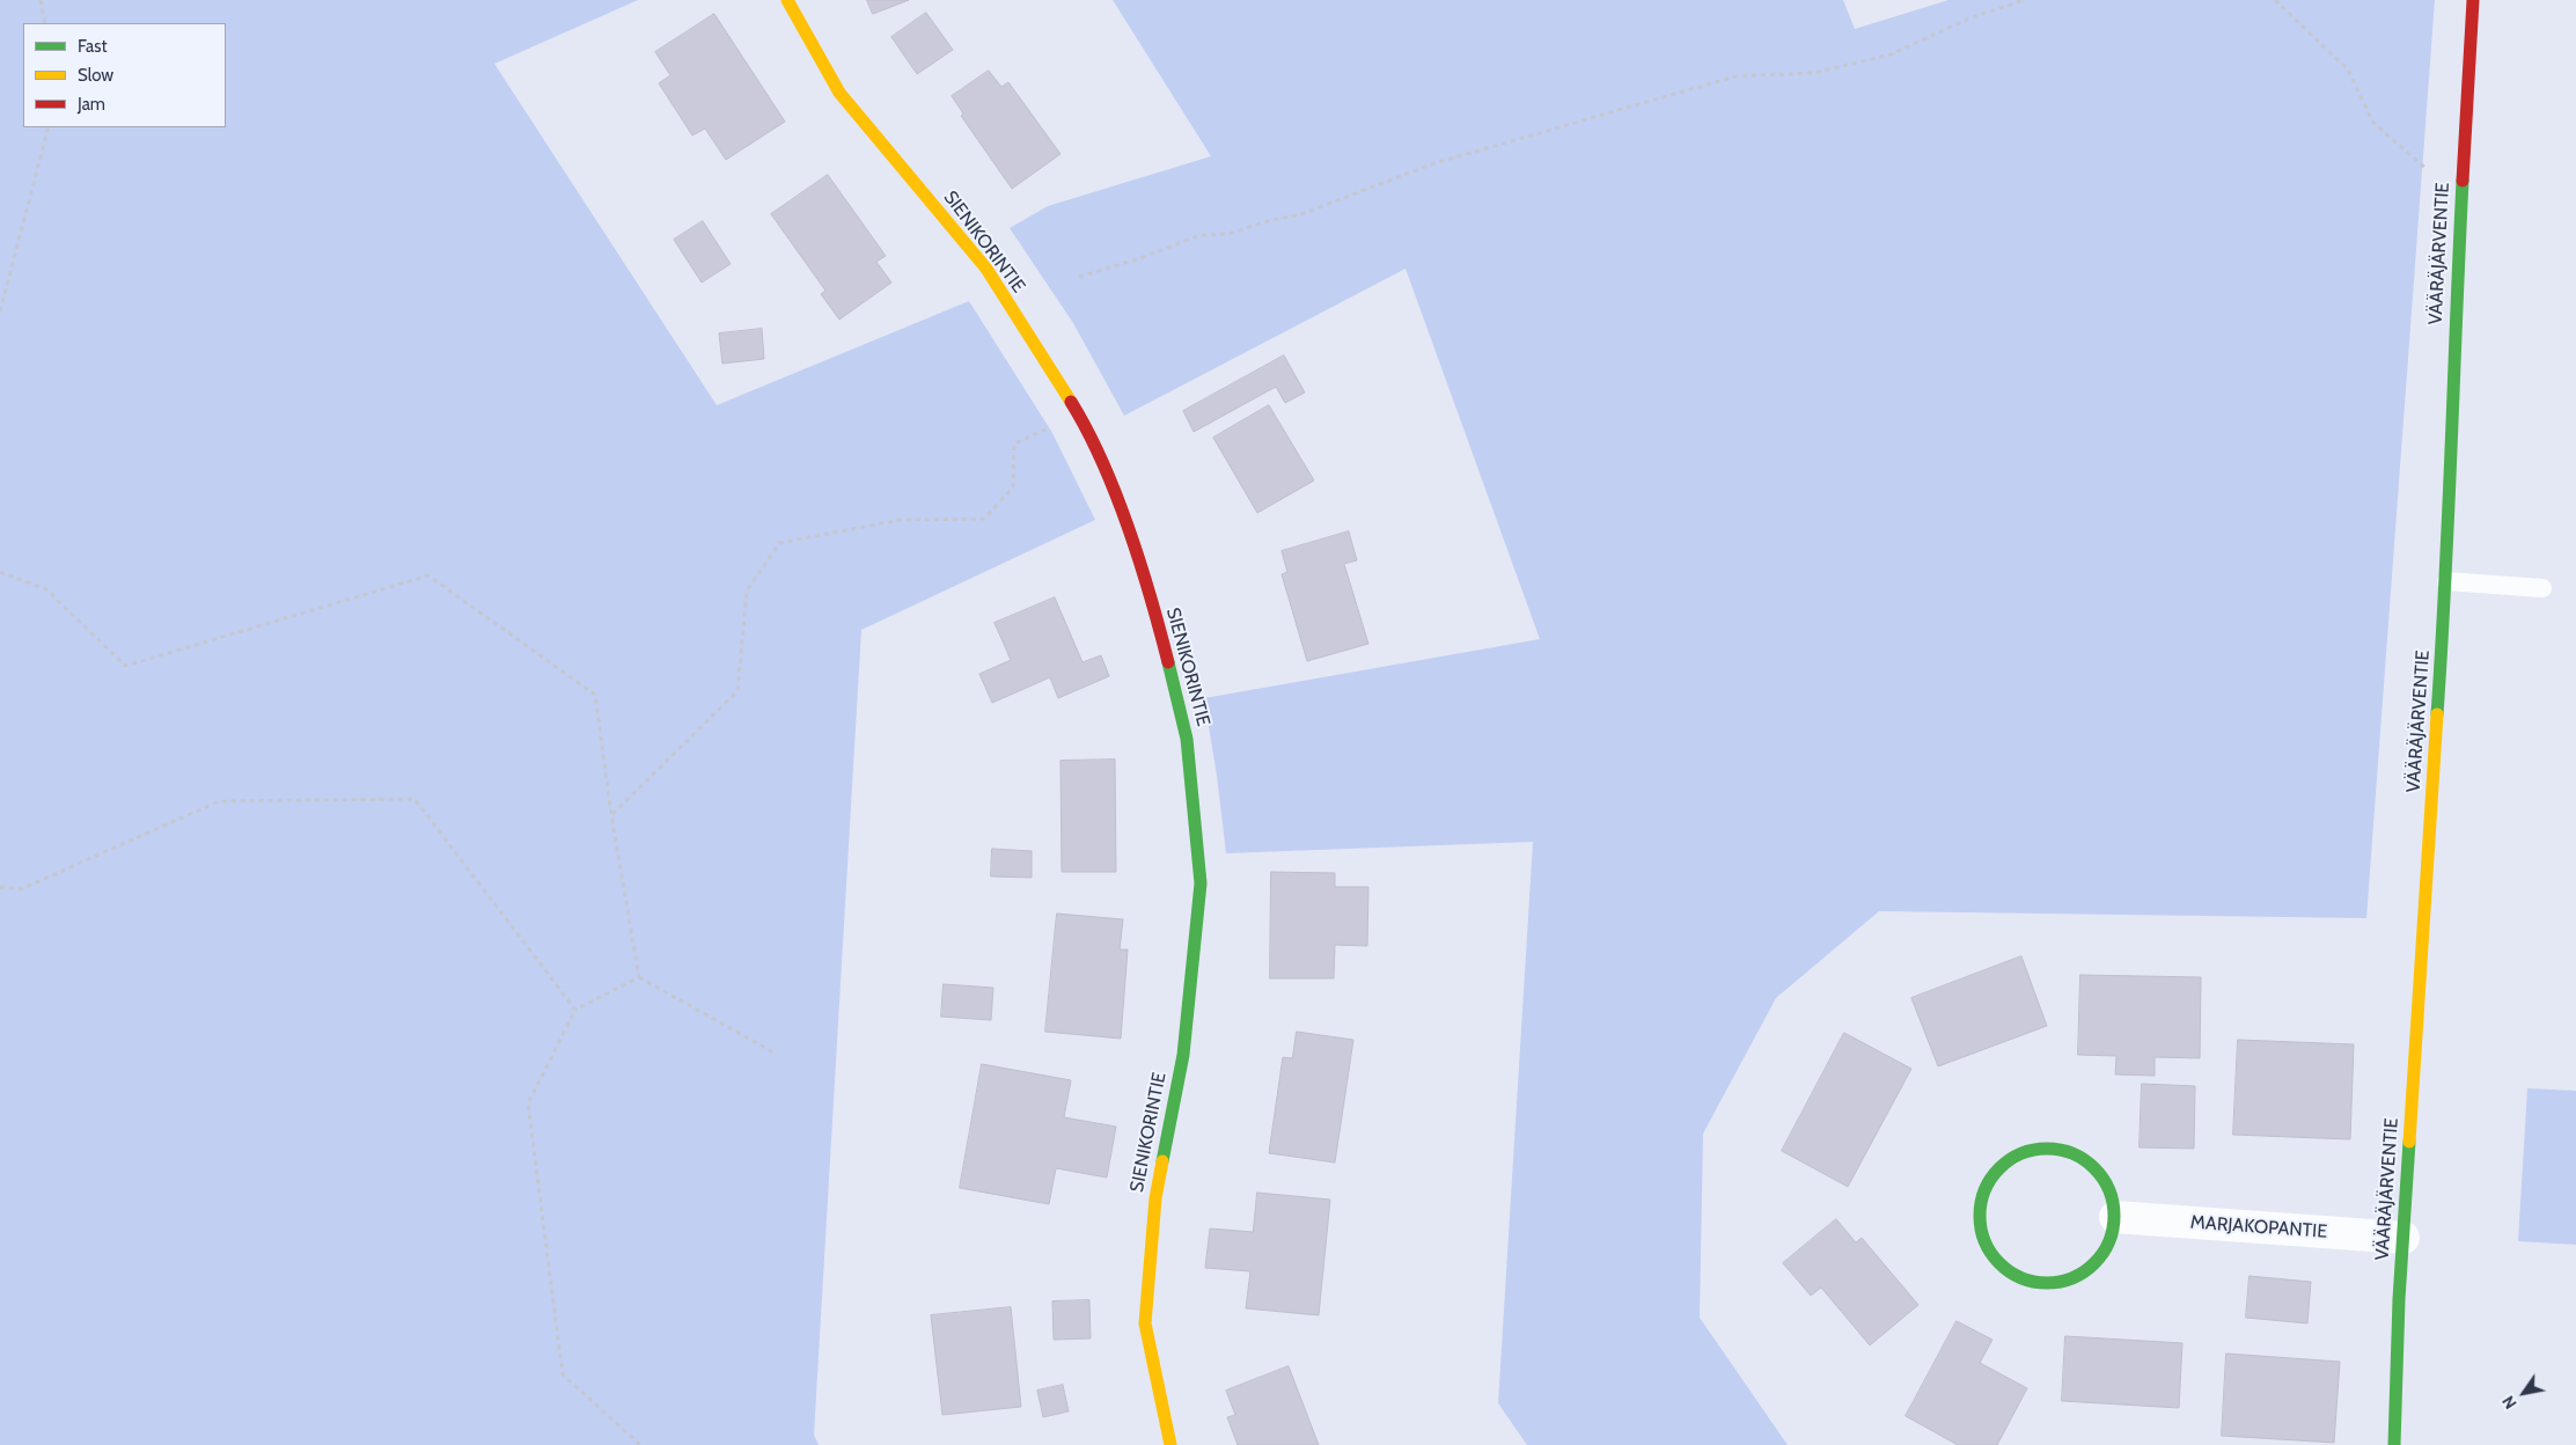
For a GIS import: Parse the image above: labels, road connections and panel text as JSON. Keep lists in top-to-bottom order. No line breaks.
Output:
{"streets":{"street":["SIENIKORINTIE","VÄÄRÄJÄRVENTIE","MARJAKOPANTIE"]},"crossings":[["VÄÄRÄJÄRVENTIE","MARJAKOPANTIE"]],"legend":["Fast","Slow","Jam"],"north":"bottom left"}
